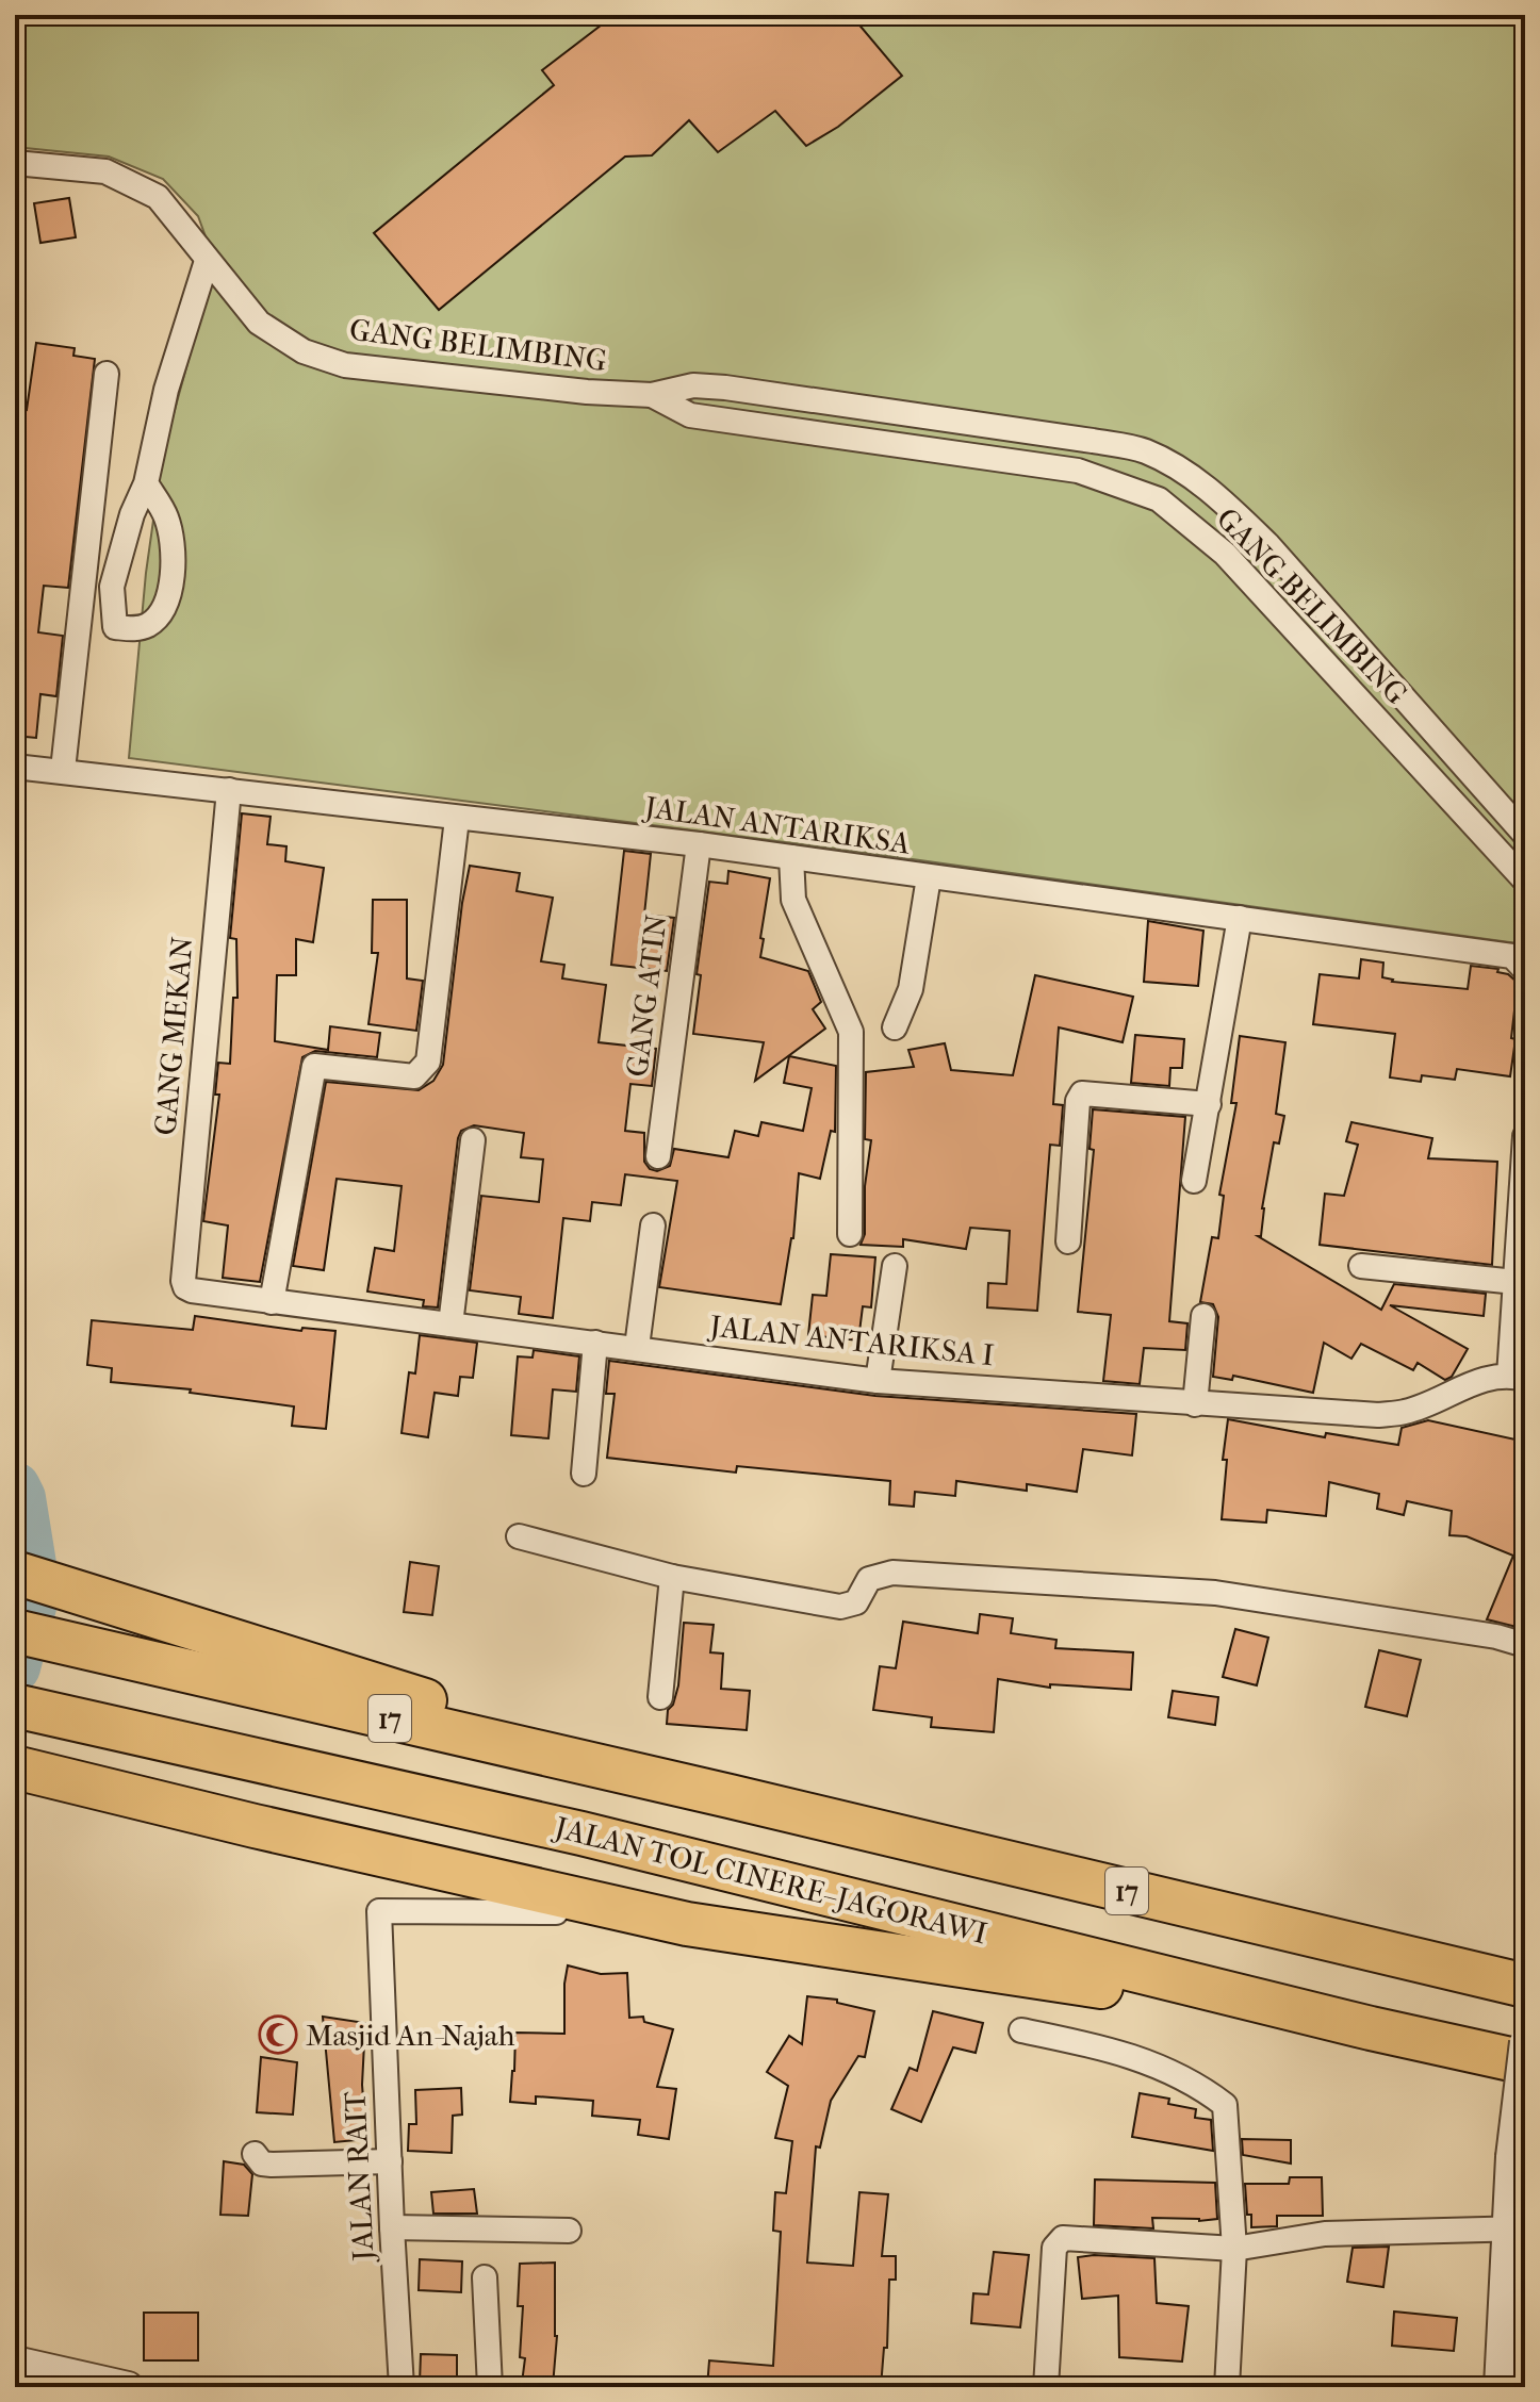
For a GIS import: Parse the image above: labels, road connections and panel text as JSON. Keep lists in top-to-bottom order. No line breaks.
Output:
{"streets":{"highway":["17","JALAN TOL CINERE–JAGORAWI"],"street":["GANG BELIMBING","JALAN ANTARIKSA","GANG ATIN","GANG MEKAN","JALAN ANTARIKSA I","JALAN RAIT"]},"crossings":[["JALAN ANTARIKSA","GANG ATIN"],["JALAN ANTARIKSA","GANG MEKAN"],["GANG MEKAN","JALAN ANTARIKSA I"]],"places":{"mosque":["Masjid An-Najah"]}}
